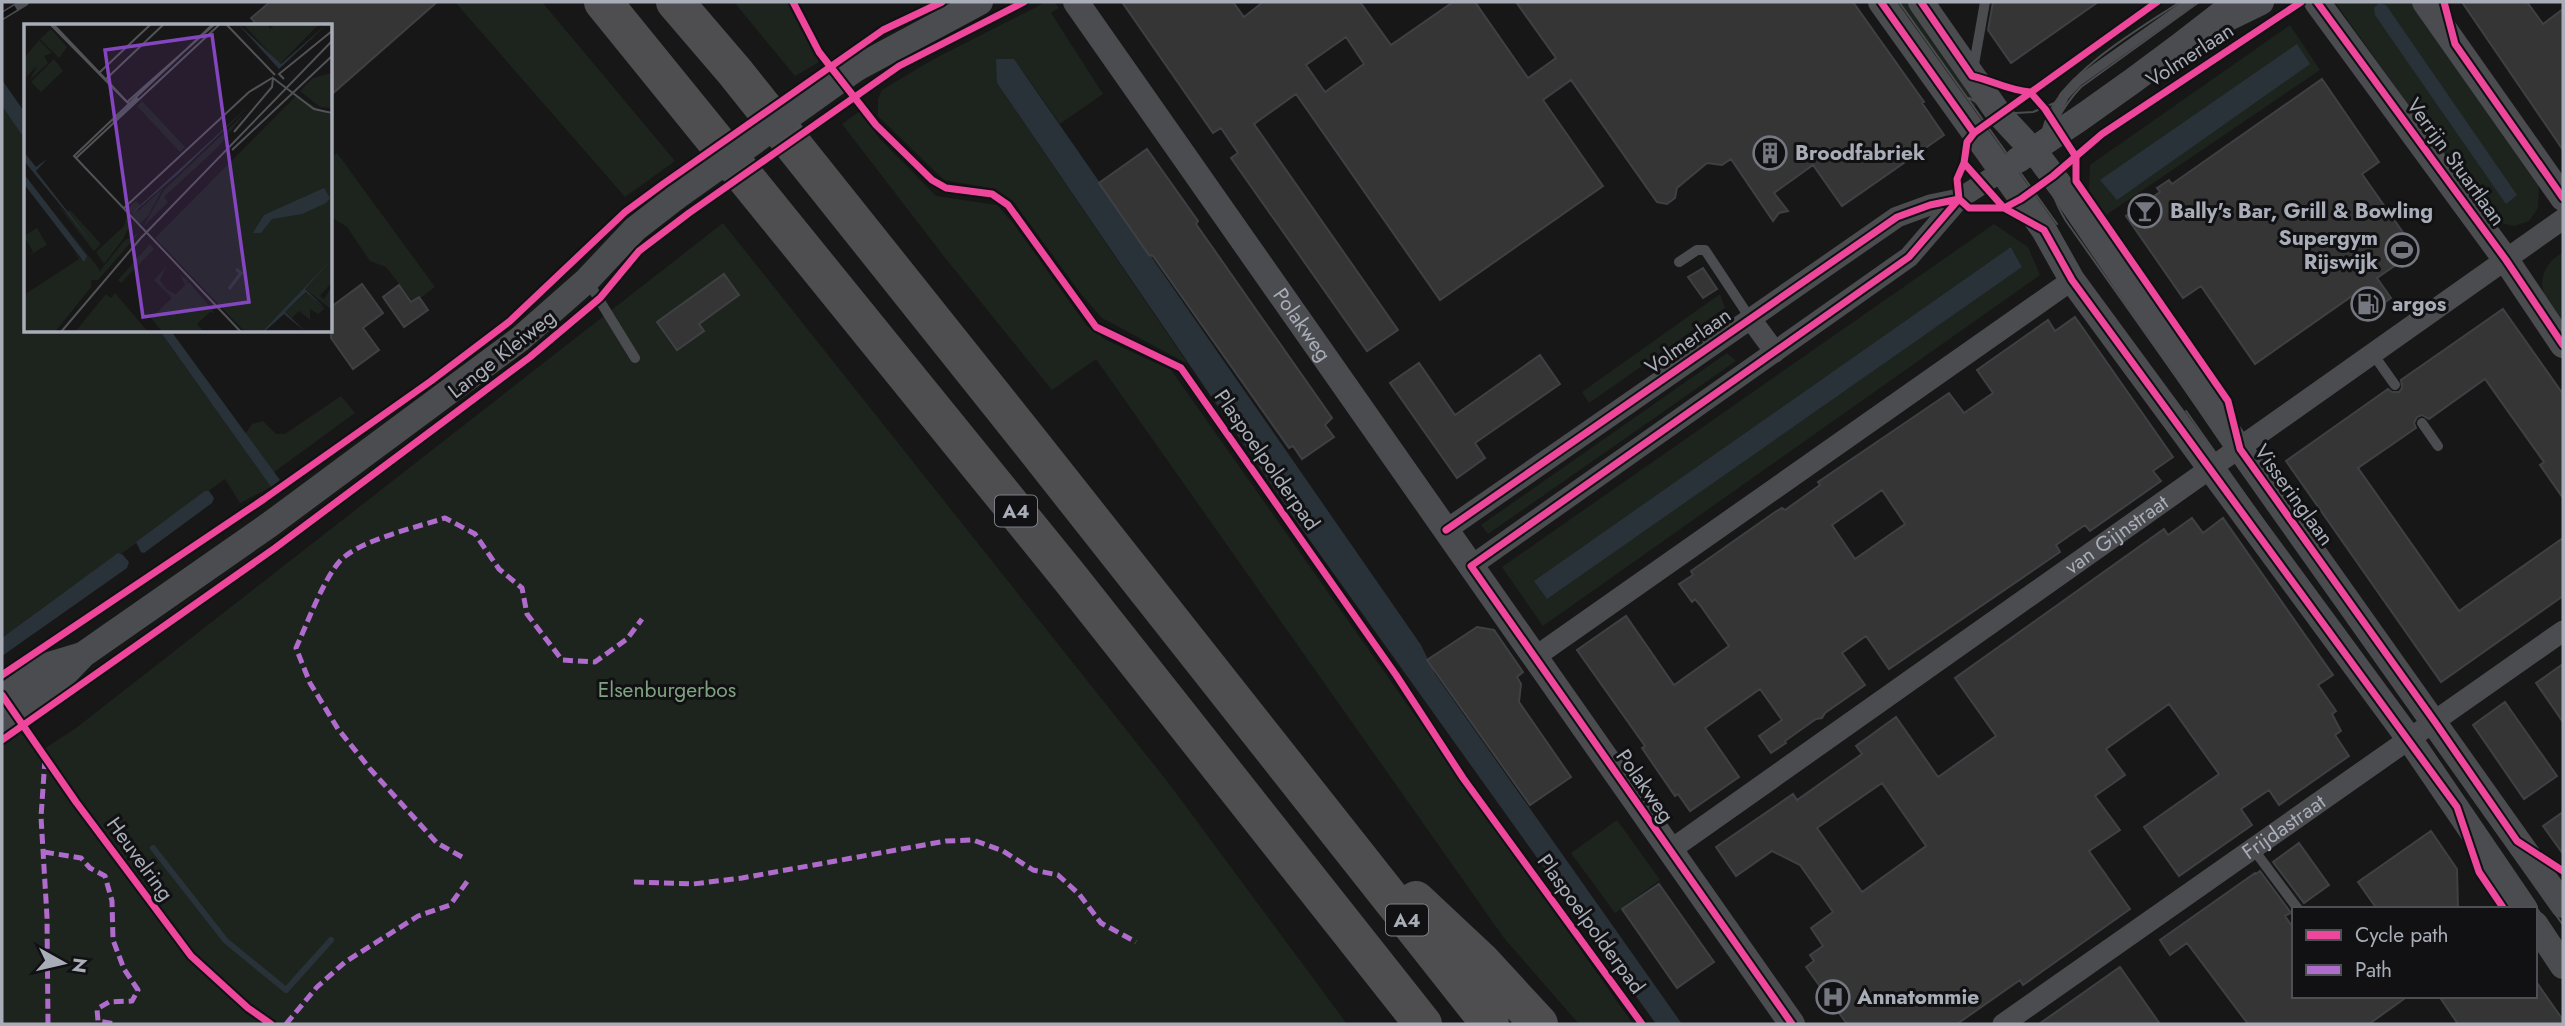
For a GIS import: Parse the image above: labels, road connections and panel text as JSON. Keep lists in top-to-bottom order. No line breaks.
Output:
{"streets":{"highway":["A4"],"street":["Volmerlaan","Verrijn Stuartlaan","Polakweg","Lange Kleiweg","Visseringlaan","van Gijnstraat","Frijdastraat"],"cycle path":["Plaspoelpolderpad","Heuvelring"]},"crossings":[["Volmerlaan","Polakweg"],["Volmerlaan","Visseringlaan"],["Verrijn Stuartlaan","van Gijnstraat"],["Polakweg","van Gijnstraat"],["Visseringlaan","van Gijnstraat"],["Visseringlaan","Frijdastraat"]],"parks":["Elsenburgerbos"],"places":{"building":["Broodfabriek"],"bar":["Bally's Bar, Grill & Bowling"],"sports":["Supergym Rijswijk"],"fuel station":["argos"],"hospital":["Annatommie"]},"legend":["Cycle path","Path"],"north":"right"}
